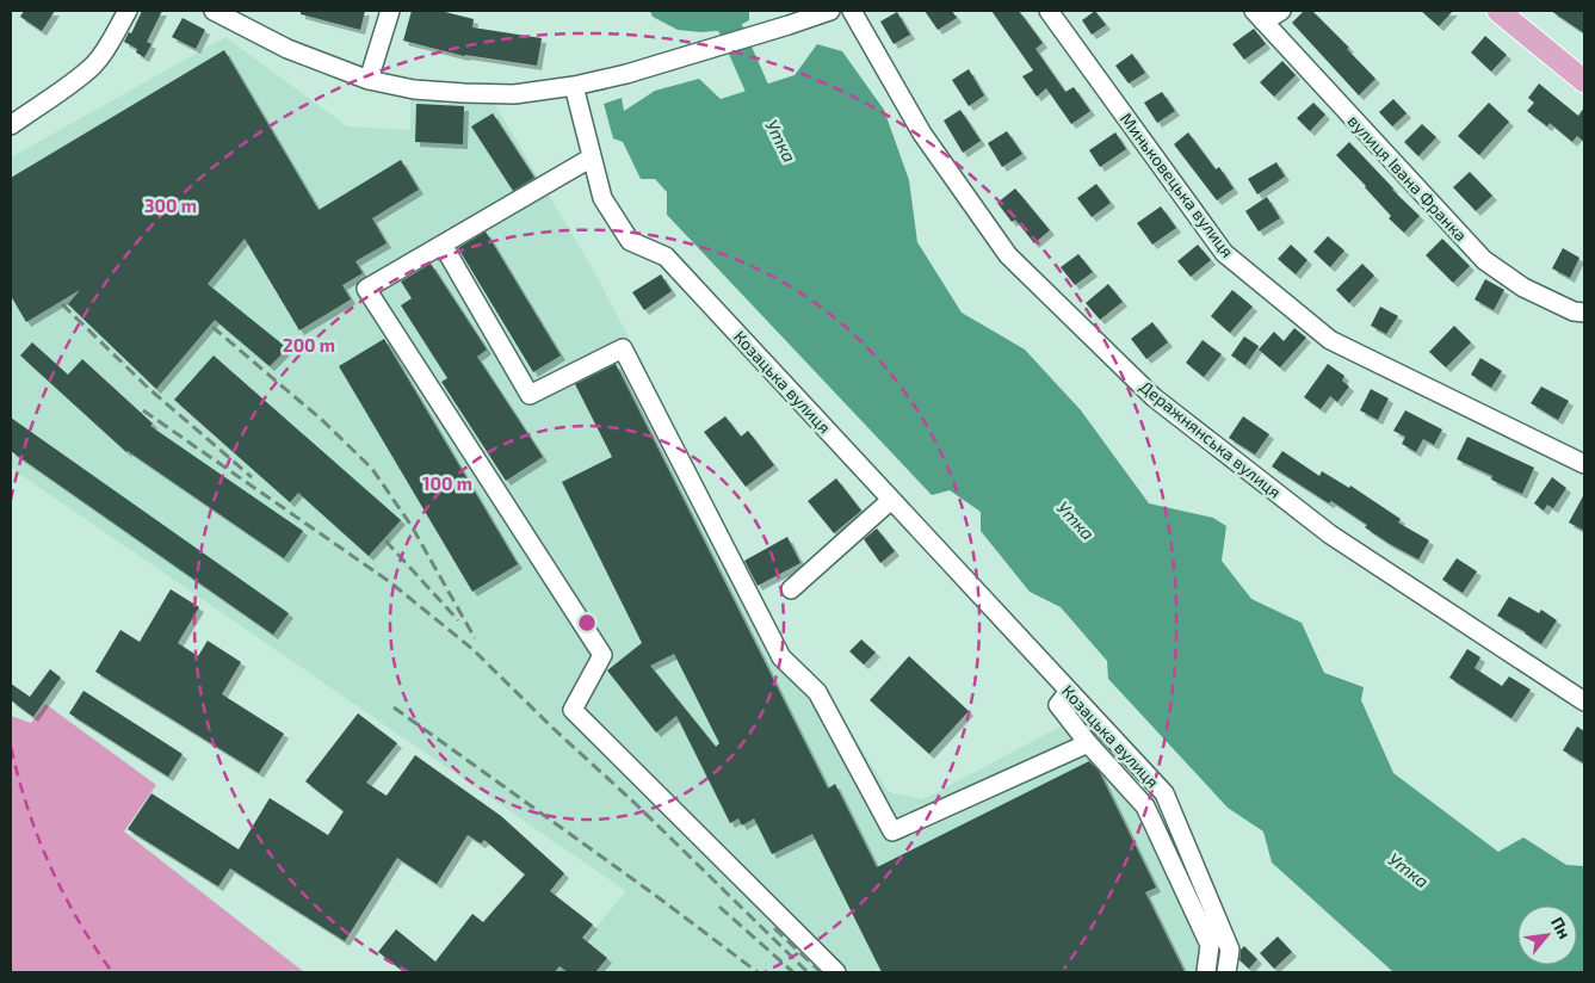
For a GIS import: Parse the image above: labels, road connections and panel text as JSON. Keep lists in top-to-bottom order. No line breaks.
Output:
{"streets":{"street":["вулиця Івана Франка","Миньковецька вулиця","Козацька вулиця","Деражнянська вулиця"]},"water":["Утка"],"north":"top right","rings":["300 m","200 m","100 m"]}
